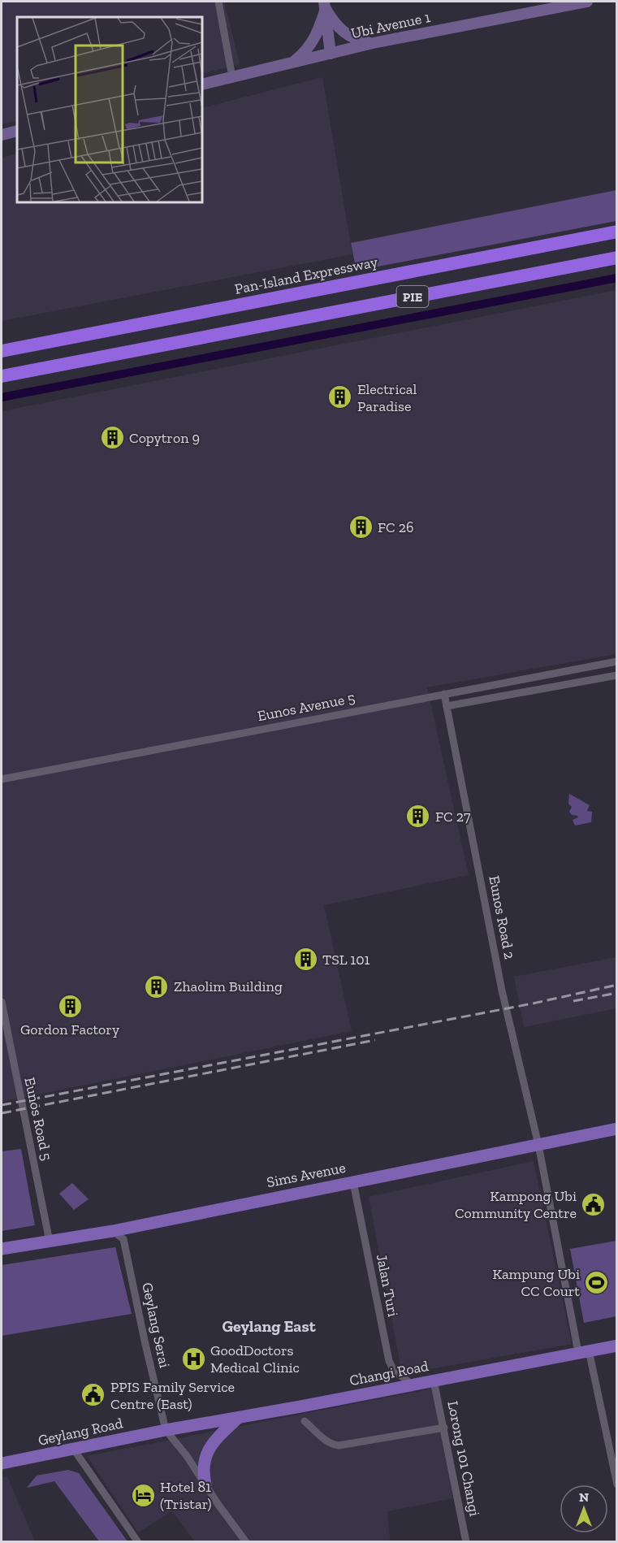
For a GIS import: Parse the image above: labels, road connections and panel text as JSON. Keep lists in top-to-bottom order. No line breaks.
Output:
{"streets":{"highway":["Pan-Island Expressway","PIE"],"main road":["Sims Avenue","Changi Road","Geylang Road"],"street":["Ubi Avenue 1","Eunos Avenue 5","Eunos Road 2","Eunos Road 5","Jalan Turi","Geylang Serai","Lorong 101 Changi"]},"crossings":[["Eunos Avenue 5","Eunos Road 2"],["Eunos Road 2","Sims Avenue"],["Eunos Road 2","Changi Road"],["Eunos Road 5","Sims Avenue"],["Sims Avenue","Jalan Turi"],["Sims Avenue","Geylang Serai"],["Jalan Turi","Changi Road"],["Geylang Serai","Changi Road"],["Geylang Serai","Geylang Road"],["Changi Road","Geylang Road"],["Changi Road","Lorong 101 Changi"]],"districts":["Geylang East"],"places":{"building":["Electrical Paradise","Copytron 9","FC 26","FC 27","TSL 101","Zhaolim Building","Gordon Factory"],"public building":["Kampong Ubi Community Centre","PPIS Family Service Centre (East)"],"sports":["Kampung Ubi CC Court"],"hospital":["GoodDoctors Medical Clinic"],"hotel":["Hotel 81 (Tristar)"]},"north":"top"}
